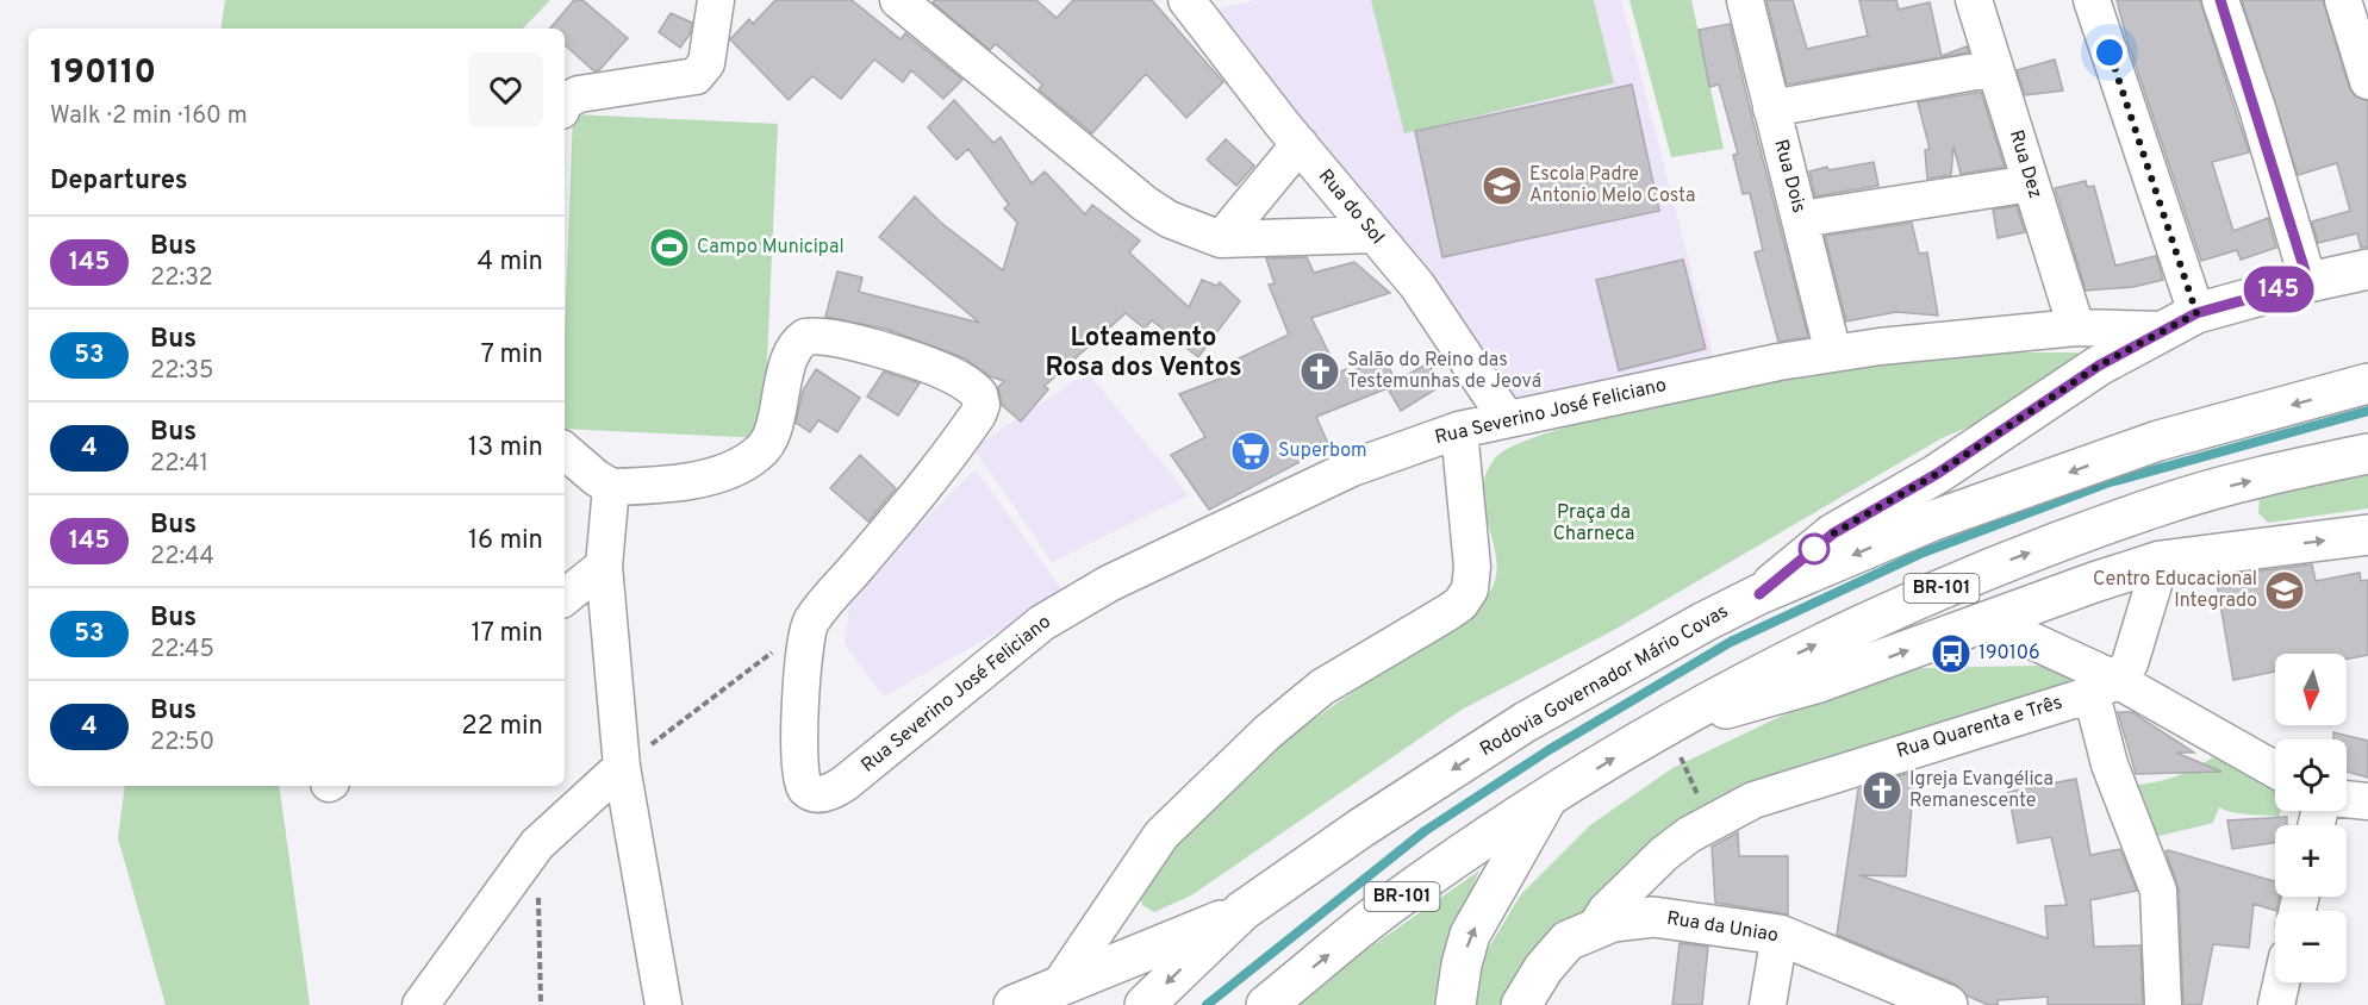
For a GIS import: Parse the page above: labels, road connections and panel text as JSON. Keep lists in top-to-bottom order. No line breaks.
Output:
{"streets":{"main road":["BR-101","Rodovia Governador Mário Covas","Rua da Uniao"],"street":["Rua Dez","Rua Dois","Rua do Sol","Rua Severino José Feliciano","Rua Quarenta e Três"]},"crossings":[["Rua Dez","Rua Severino José Feliciano"],["Rua Dois","Rua Severino José Feliciano"],["Rua do Sol","Rua Severino José Feliciano"],["Rua Quarenta e Três","Rua da Uniao"]],"districts":["Loteamento Rosa dos Ventos"],"parks":["Praça da Charneca"],"places":{"school or university":["Escola Padre Antonio Melo Costa","Centro Educacional Integrado"],"sports":["Campo Municipal"],"church":["Salão do Reino das Testemunhas de Jeová","Igreja Evangélica Remanescente"],"supermarket":["Superbom"],"bus stop":["190106"]},"lines":["bus line 145"],"north":"bottom","page":{"on_map":"145","heading":[["190110","Walk · 2 min · 160 m"],"Departures"],"list":[{"mark":"145","name":"Bus","note":"22:32","value":"4 min"},{"mark":"53","name":"Bus","note":"22:35","value":"7 min"},{"mark":"4","name":"Bus","note":"22:41","value":"13 min"},{"mark":"145","name":"Bus","note":"22:44","value":"16 min"},{"mark":"53","name":"Bus","note":"22:45","value":"17 min"},{"mark":"4","name":"Bus","note":"22:50","value":"22 min"}],"map_buttons":["+","−"]}}
